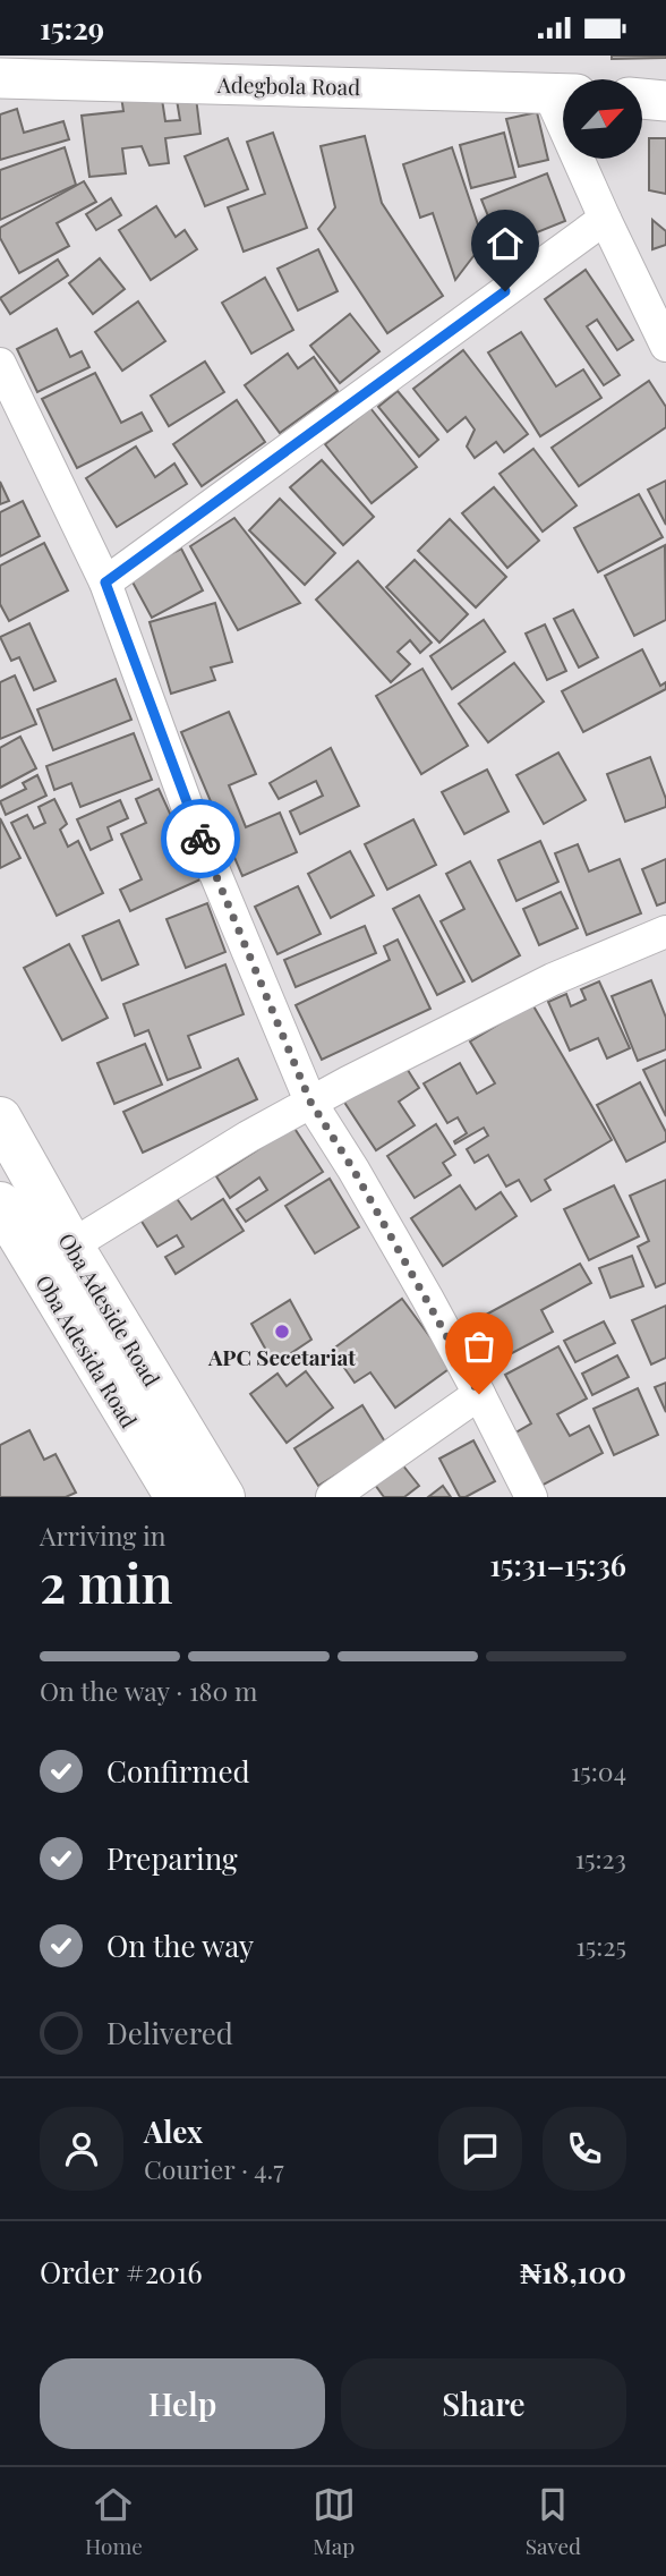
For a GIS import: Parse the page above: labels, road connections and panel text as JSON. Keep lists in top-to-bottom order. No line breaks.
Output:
{"streets":{"main road":["Oba Adeside Road","Oba Adesida Road"],"street":["Adegbola Road"]},"places":["APC Secetariat"],"north":"top right","page":{"status":"15:29","heading":["2 min","Arriving in","15:31–15:36"],"panel":["Alex","Courier · 4.7","Order #2016","₦18,100"],"bar":"On the way · 180 m","list":[["Confirmed","15:04"],["Preparing","15:23"],["On the way","15:25"],"Delivered"],"buttons":["Help","Share"],"tabs":["Home","Map","Saved"]}}
